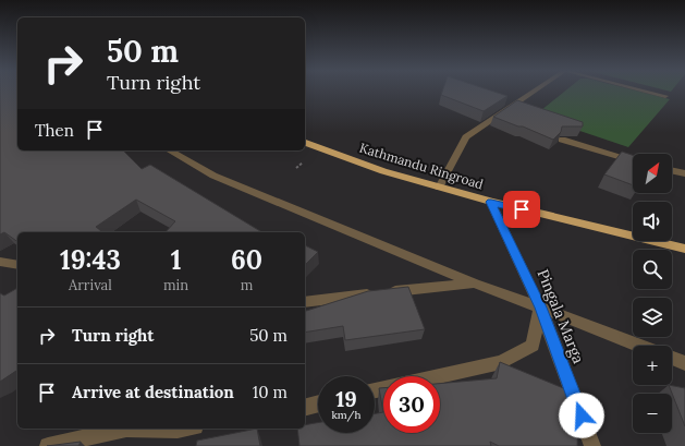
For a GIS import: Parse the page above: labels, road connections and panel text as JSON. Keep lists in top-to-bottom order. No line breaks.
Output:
{"streets":{"highway":["Kathmandu Ringroad"],"street":["Pingala Marga"]},"crossings":[["Kathmandu Ringroad","Pingala Marga"]],"north":"top right","page":{"turn":["50 m","Turn right"],"then":"Then","map_buttons":["+","−"],"eta":["19:43","Arrival","1","min","60","m"],"list":[{"name":"Turn right","value":"50 m"},{"name":"Arrive at destination","value":"10 m"}],"speed":"19 km/h","limit":"30"}}
